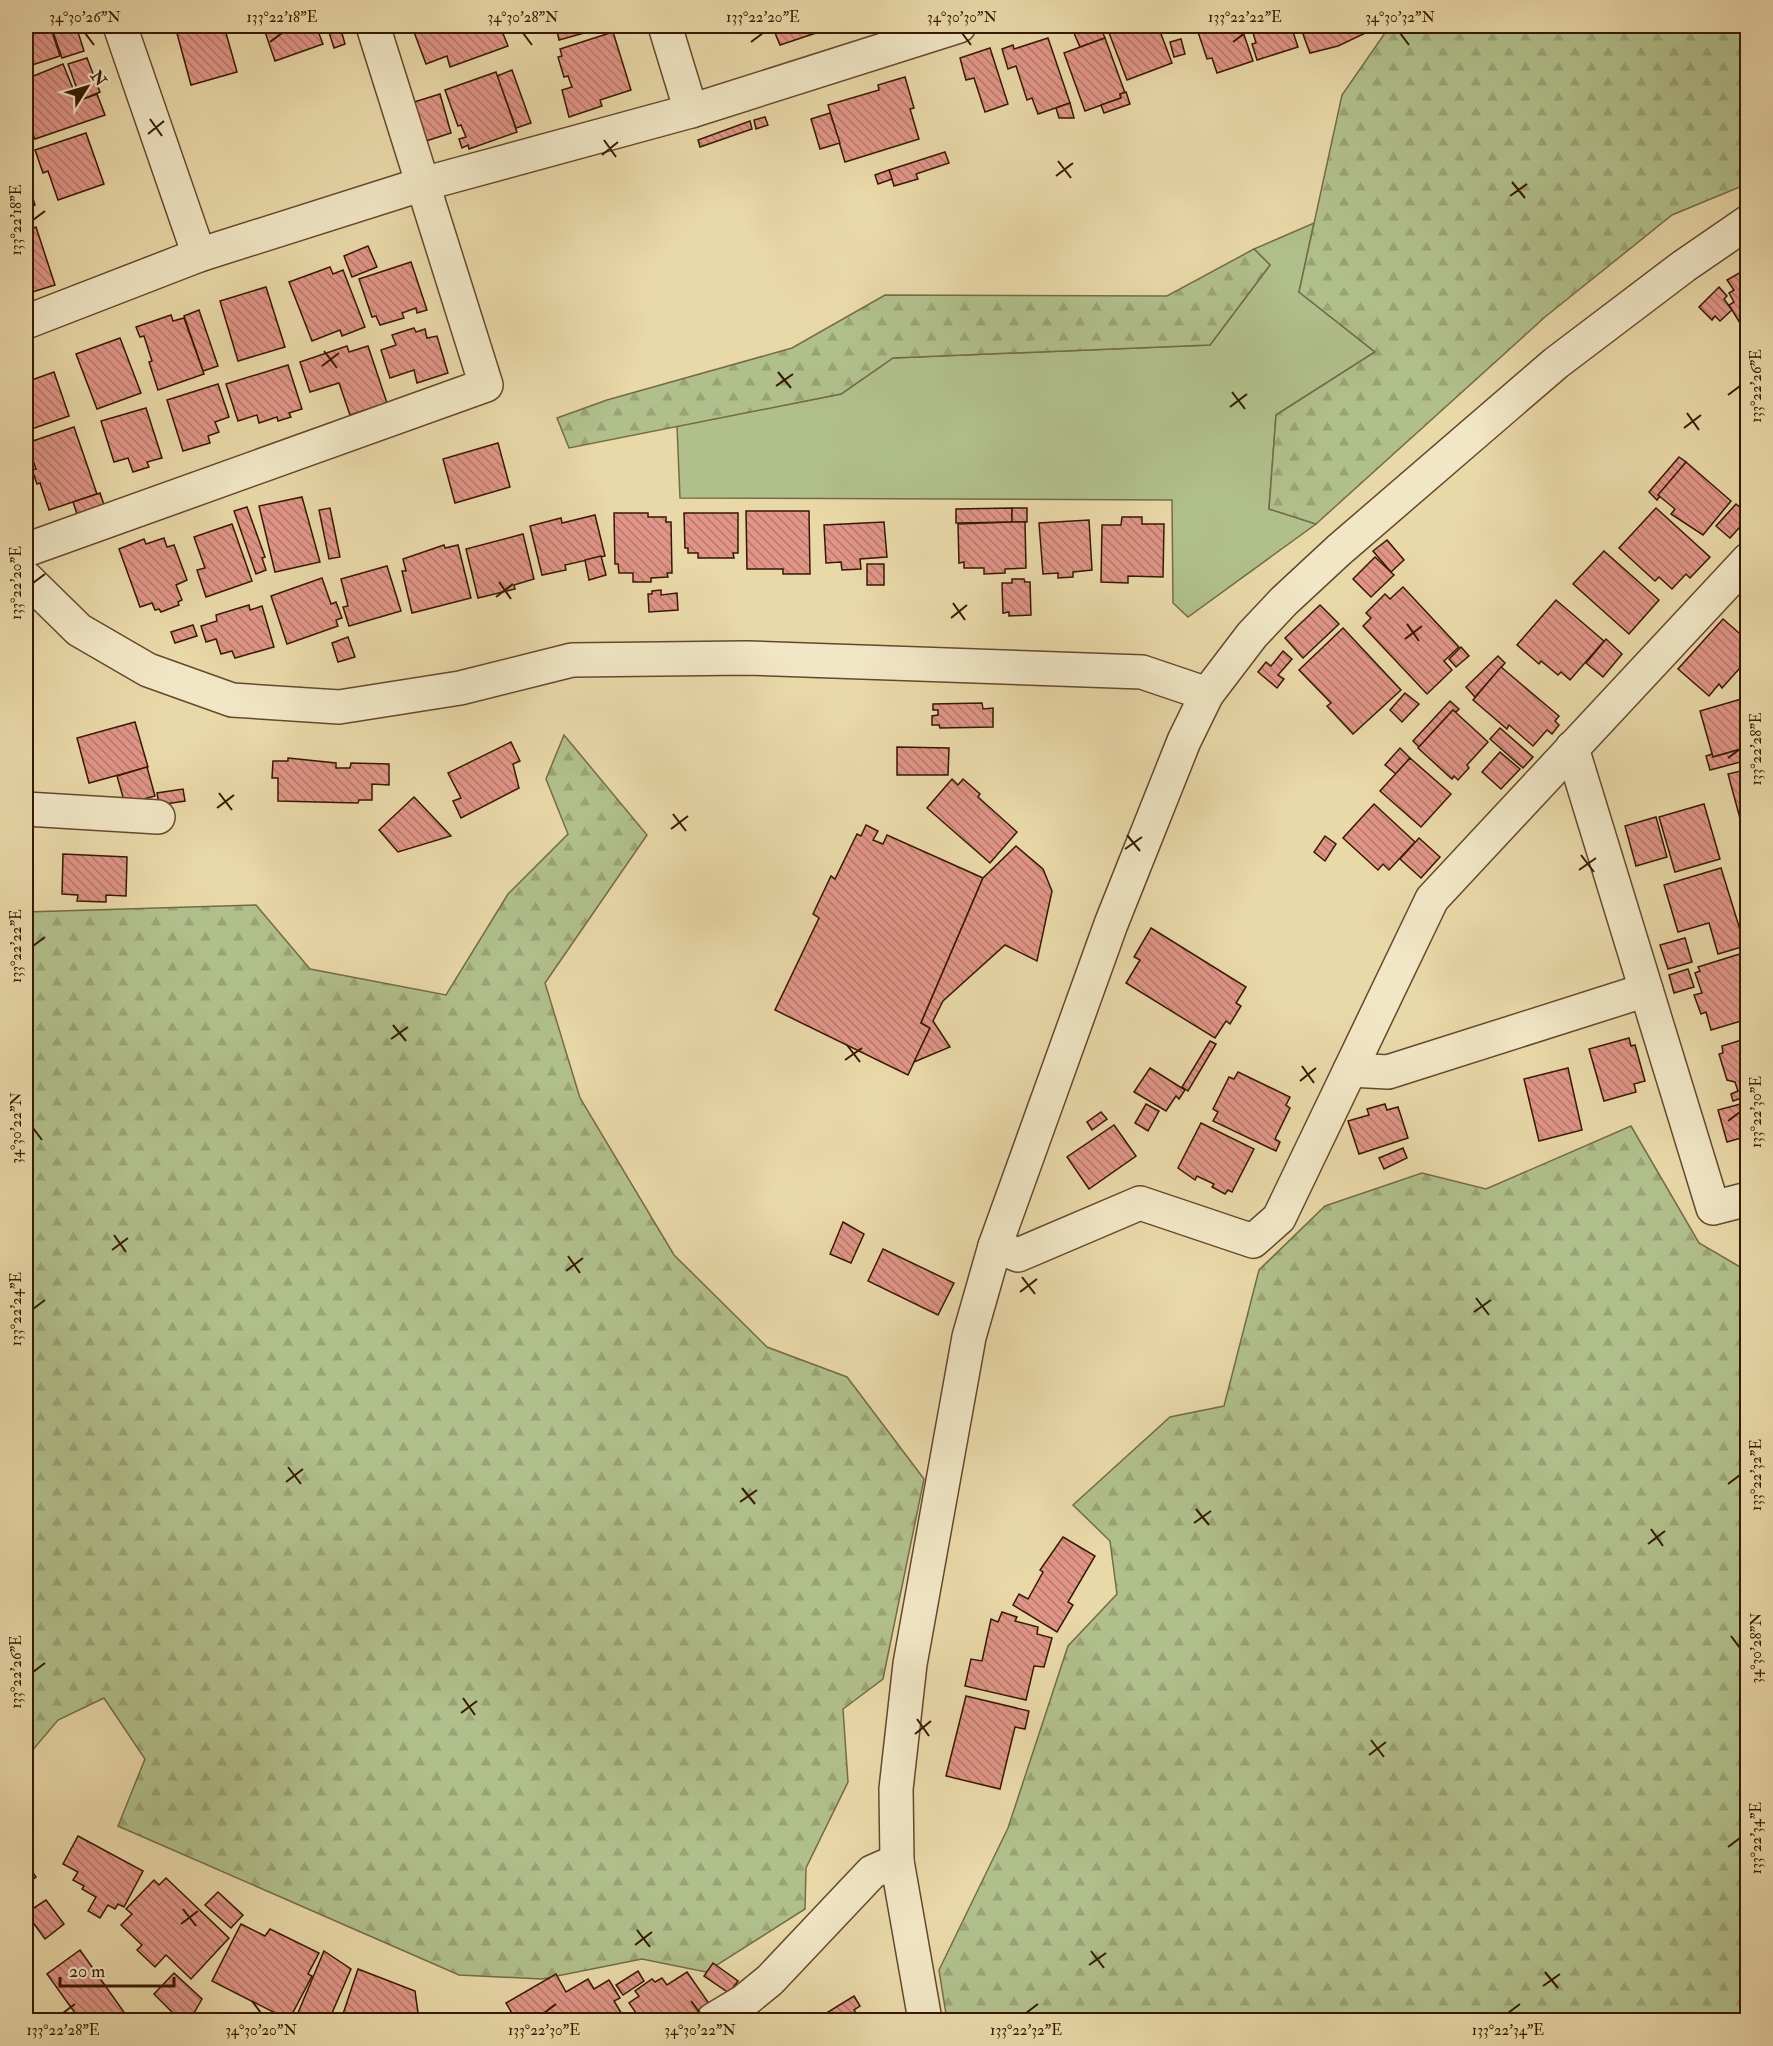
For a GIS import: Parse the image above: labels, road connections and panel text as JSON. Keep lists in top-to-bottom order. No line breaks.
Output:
{"scale_bar":"20 m","north":"top right","coordinates":["34°30'26\"N","133°22'18\"E","34°30'28\"N","133°22'20\"E","34°30'30\"N","133°22'22\"E","34°30'32\"N","133°22'26\"E","133°22'28\"E","133°22'30\"E","34°30'22\"N","133°22'24\"E","133°22'32\"E","133°22'34\"E","34°30'20\"N"]}
